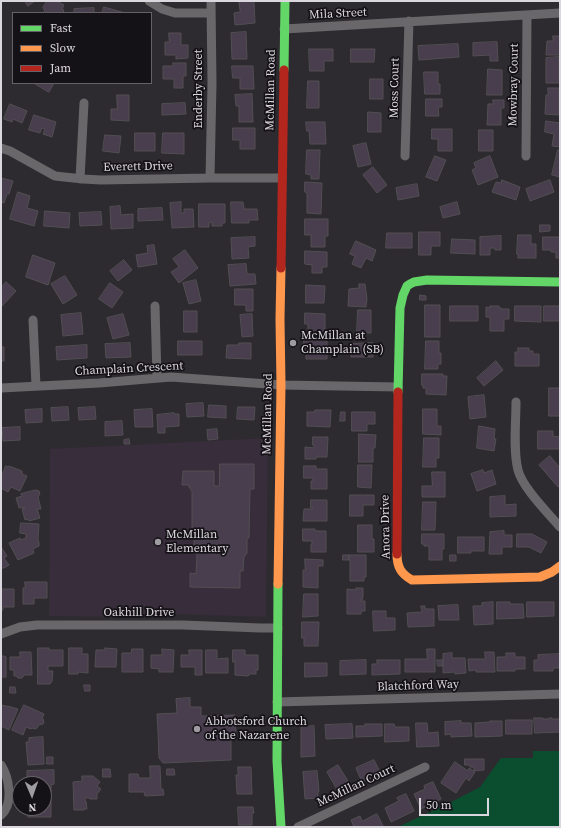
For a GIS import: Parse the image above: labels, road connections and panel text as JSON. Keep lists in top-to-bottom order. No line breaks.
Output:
{"streets":{"street":["Mila Street","Mowbray Court","Moss Court","Enderby Street","McMillan Road","Everett Drive","Champlain Crescent","Anora Drive","Oakhill Drive","Blatchford Way","McMillan Court"]},"crossings":[["Mila Street","Mowbray Court"],["Mila Street","Moss Court"],["Mila Street","McMillan Road"],["Enderby Street","Everett Drive"],["McMillan Road","Everett Drive"],["McMillan Road","Champlain Crescent"],["McMillan Road","Oakhill Drive"],["McMillan Road","Blatchford Way"]],"places":["McMillan at Champlain (SB)","McMillan Elementary","Abbotsford Church of the Nazarene"],"legend":["Fast","Slow","Jam"],"scale_bar":"50 m","north":"bottom"}
